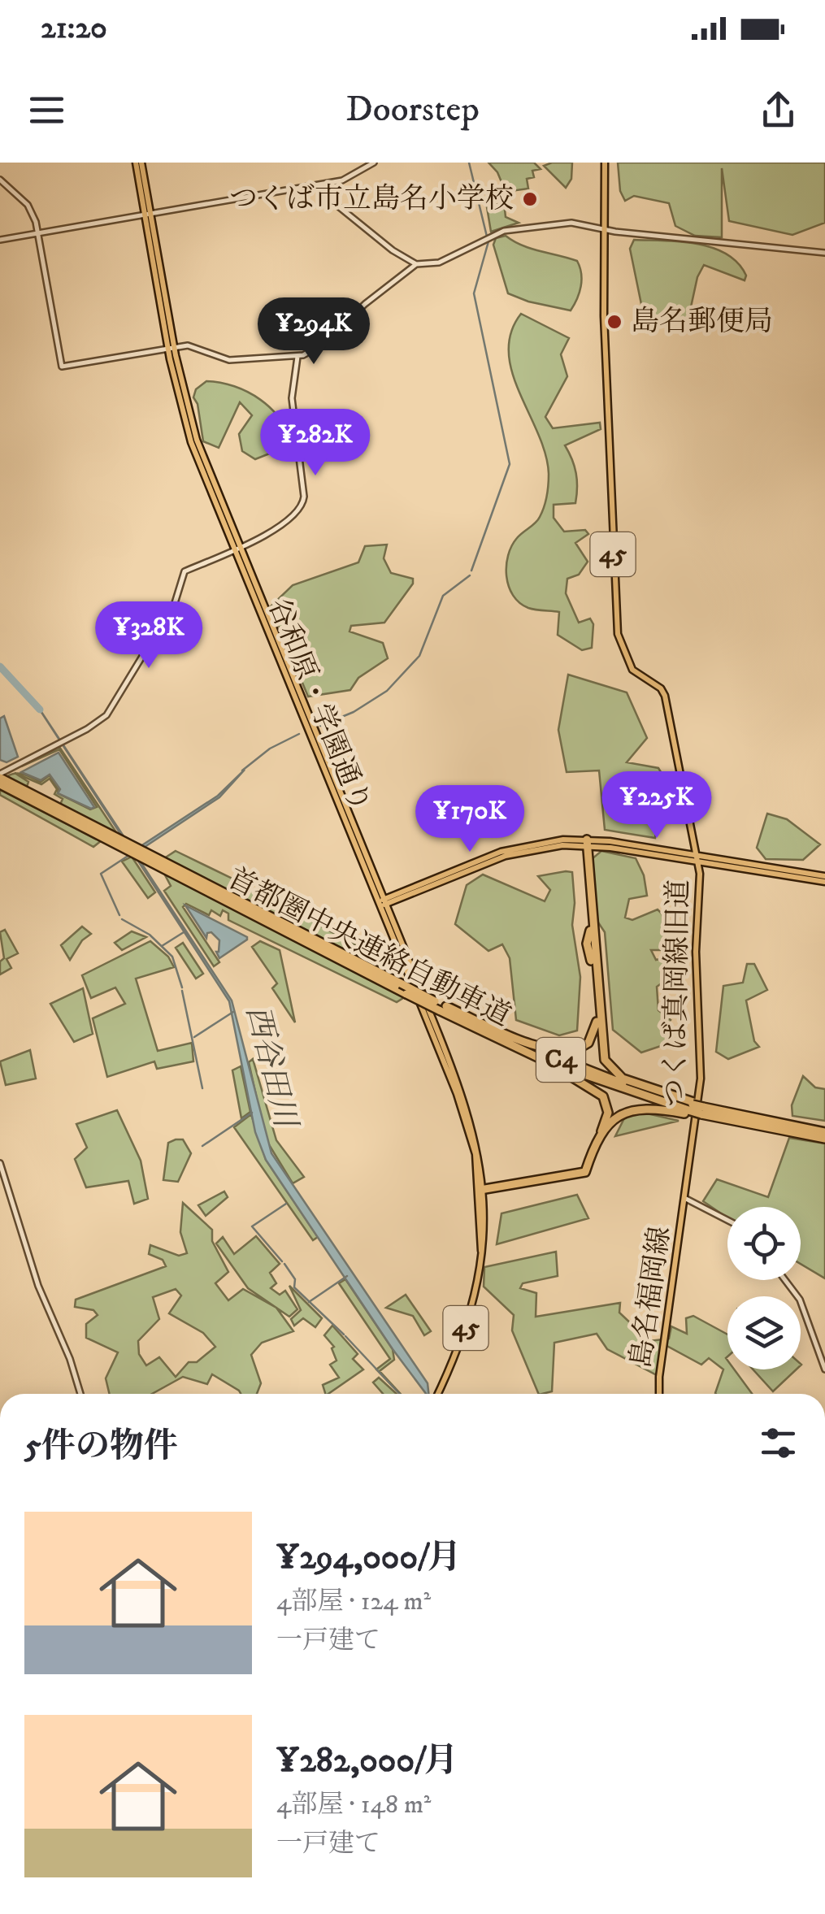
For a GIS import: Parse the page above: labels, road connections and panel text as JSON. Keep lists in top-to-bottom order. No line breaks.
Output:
{"streets":{"highway":["首都圏中央連絡自動車道","C4"],"main road":["45","谷和原・学園通り","つくば真岡線旧道","島名福岡線"]},"crossings":[["つくば真岡線旧道","島名福岡線"]],"water":["西谷田川"],"places":["つくば市立島名小学校","島名郵便局"],"page":{"status":"21:20","header":"Doorstep","price":["¥294K","¥282K","¥328K","¥225K","¥170K"],"heading":"5件の物件","list":[{"name":"¥294,000/月","note":"4部屋 · 124 m² · 一戸建て"},{"name":"¥282,000/月","note":"4部屋 · 148 m² · 一戸建て"}]}}
